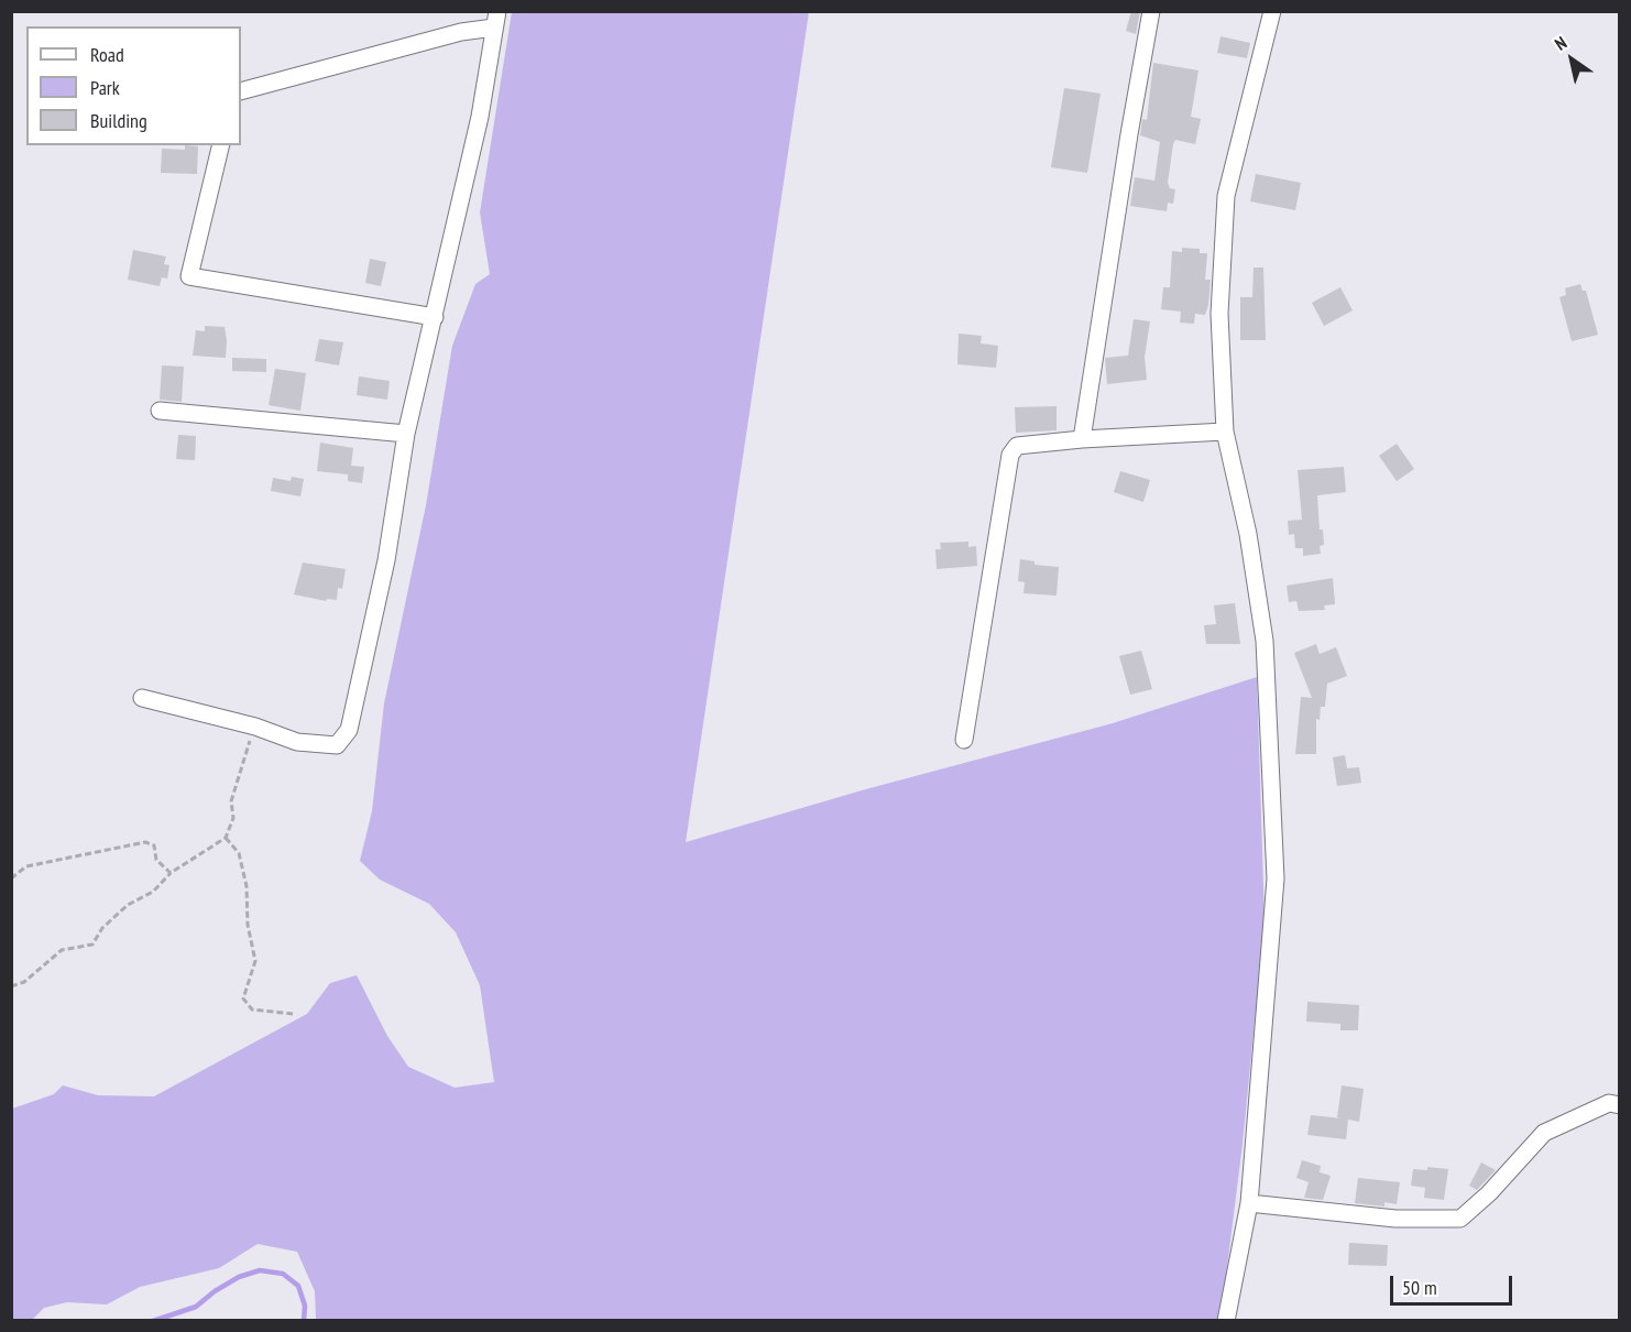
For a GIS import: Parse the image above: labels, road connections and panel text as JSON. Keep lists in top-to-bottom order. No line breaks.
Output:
{"legend":["Road","Park","Building"],"scale_bar":"50 m","north":"top left"}
